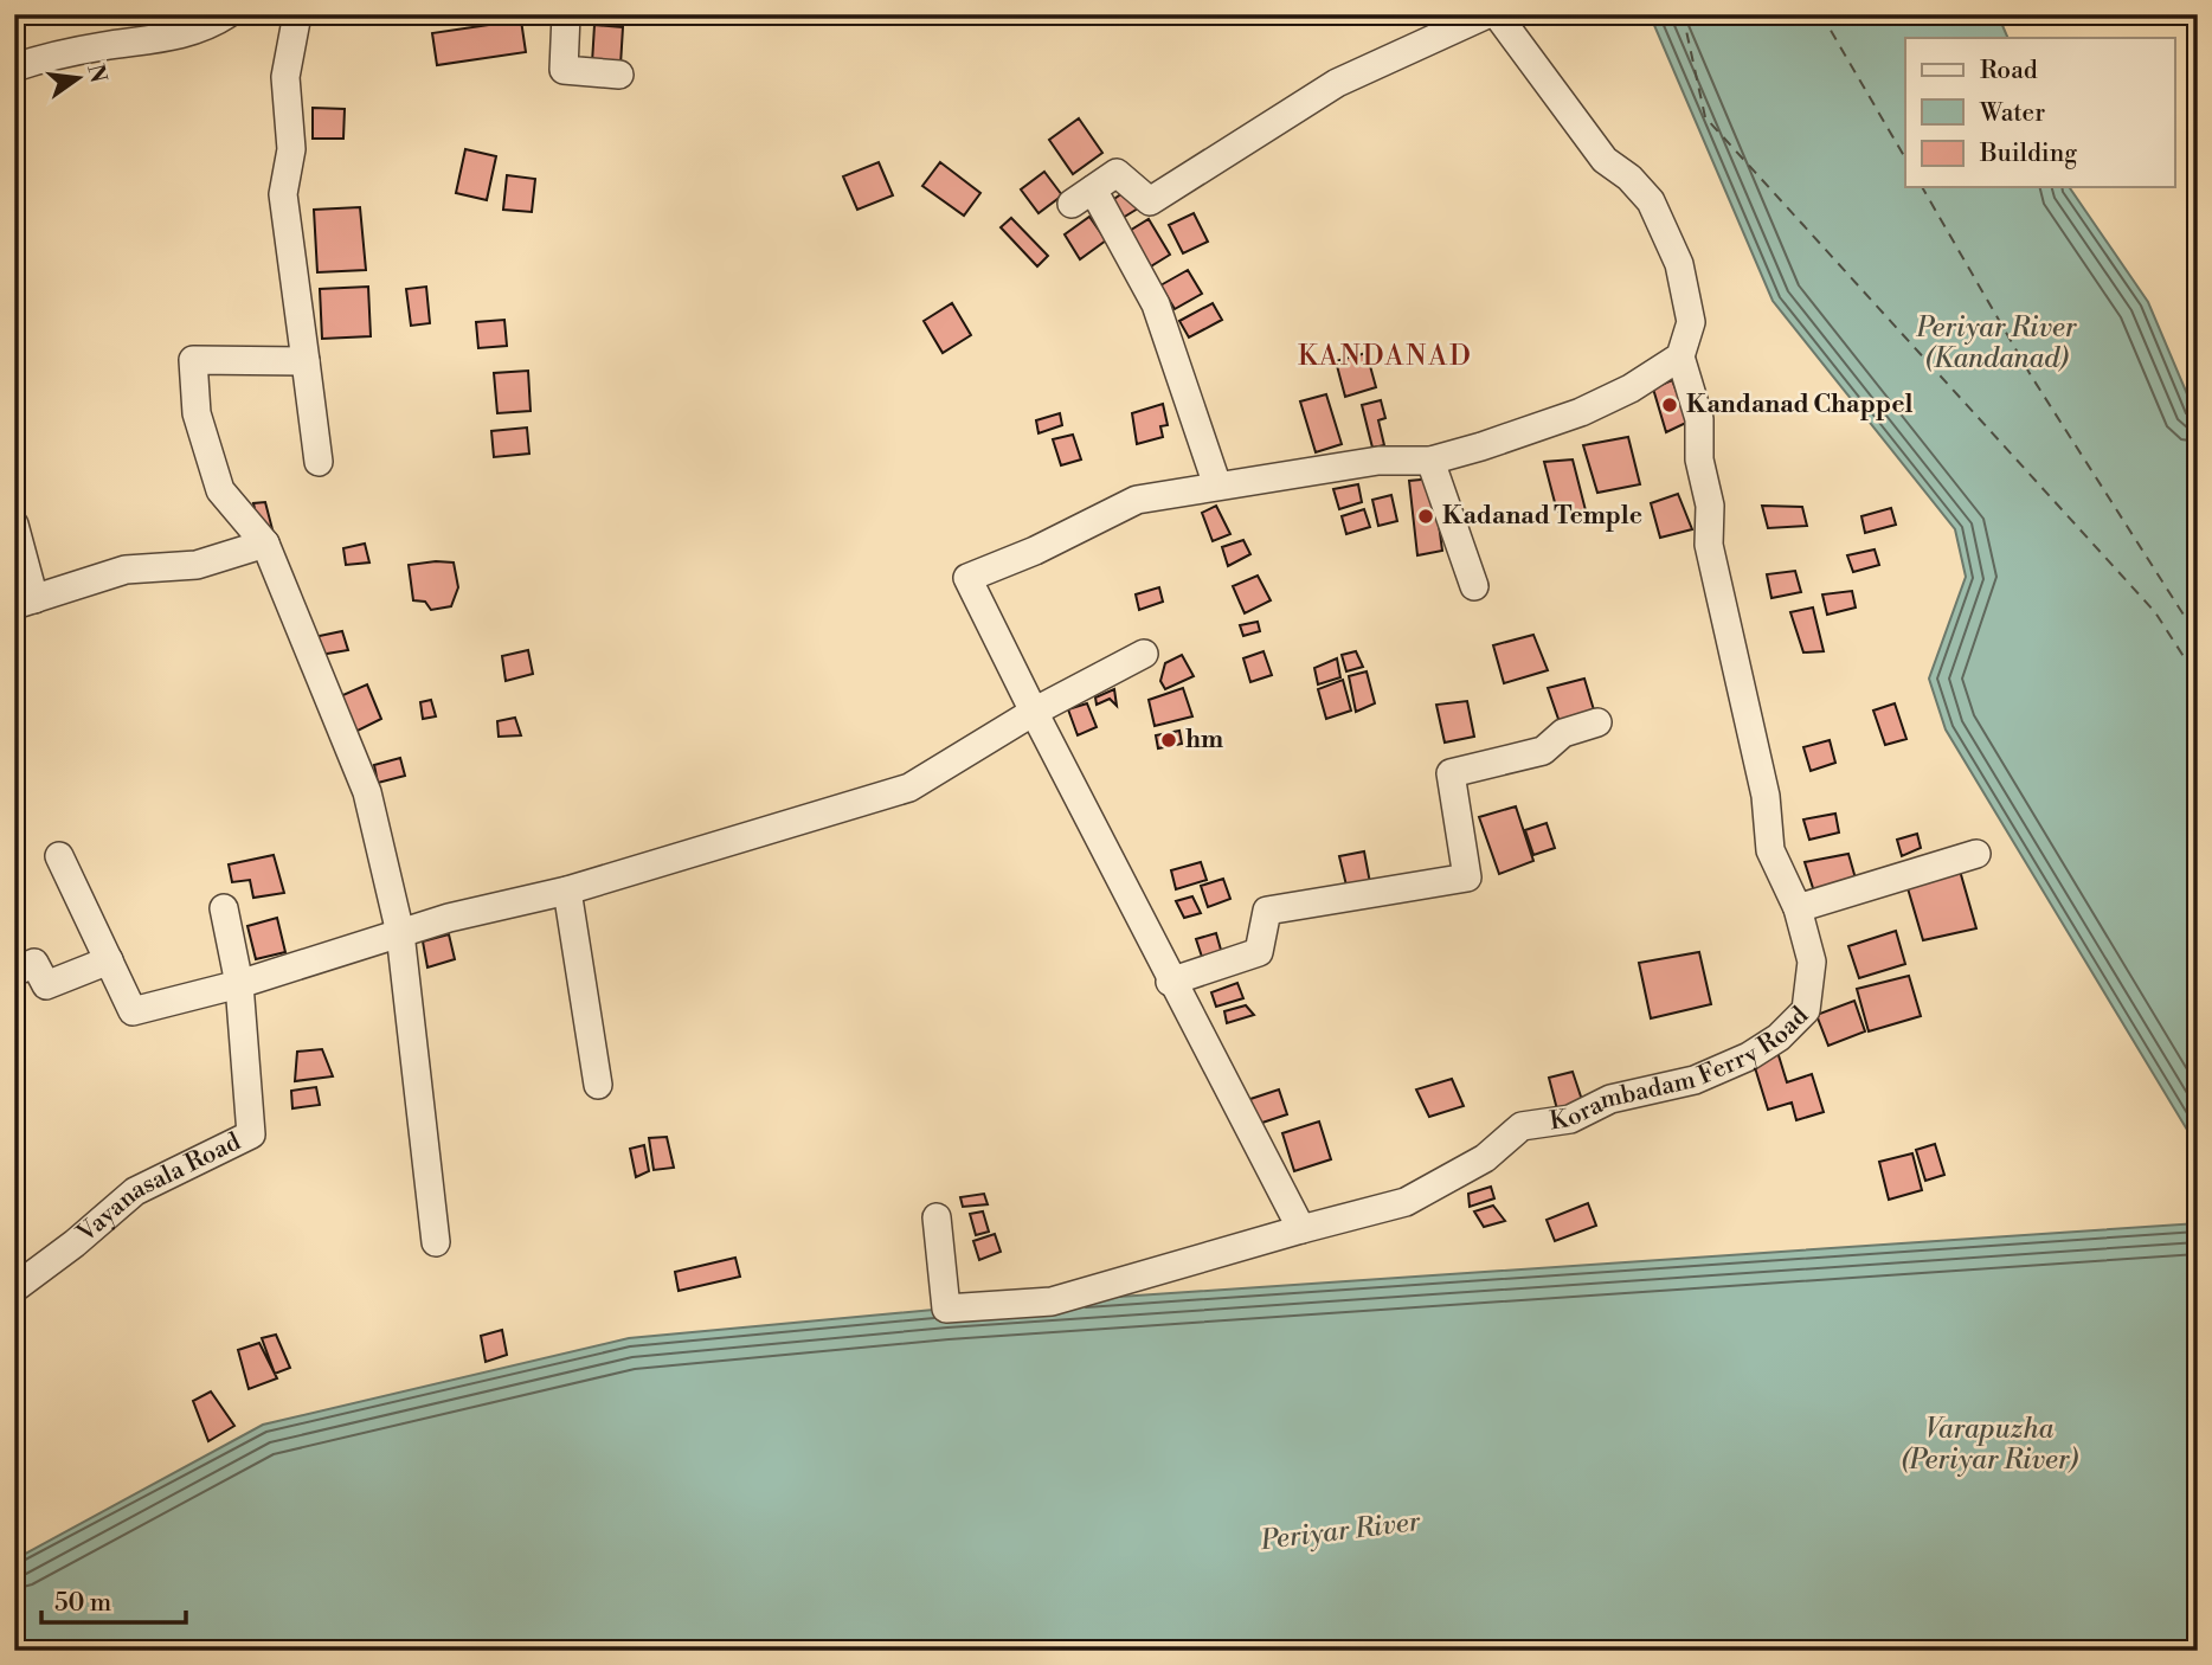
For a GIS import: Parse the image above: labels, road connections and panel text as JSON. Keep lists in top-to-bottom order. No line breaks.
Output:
{"streets":{"street":["Korambadam Ferry Road","Vayanasala Road"]},"districts":["KANDANAD"],"water":["Periyar River (Kandanad)","Varapuzha (Periyar River)","Periyar River"],"places":["Kandanad Chappel","Kadanad Temple","hm"],"legend":["Road","Water","Building"],"scale_bar":"50 m","north":"right"}
